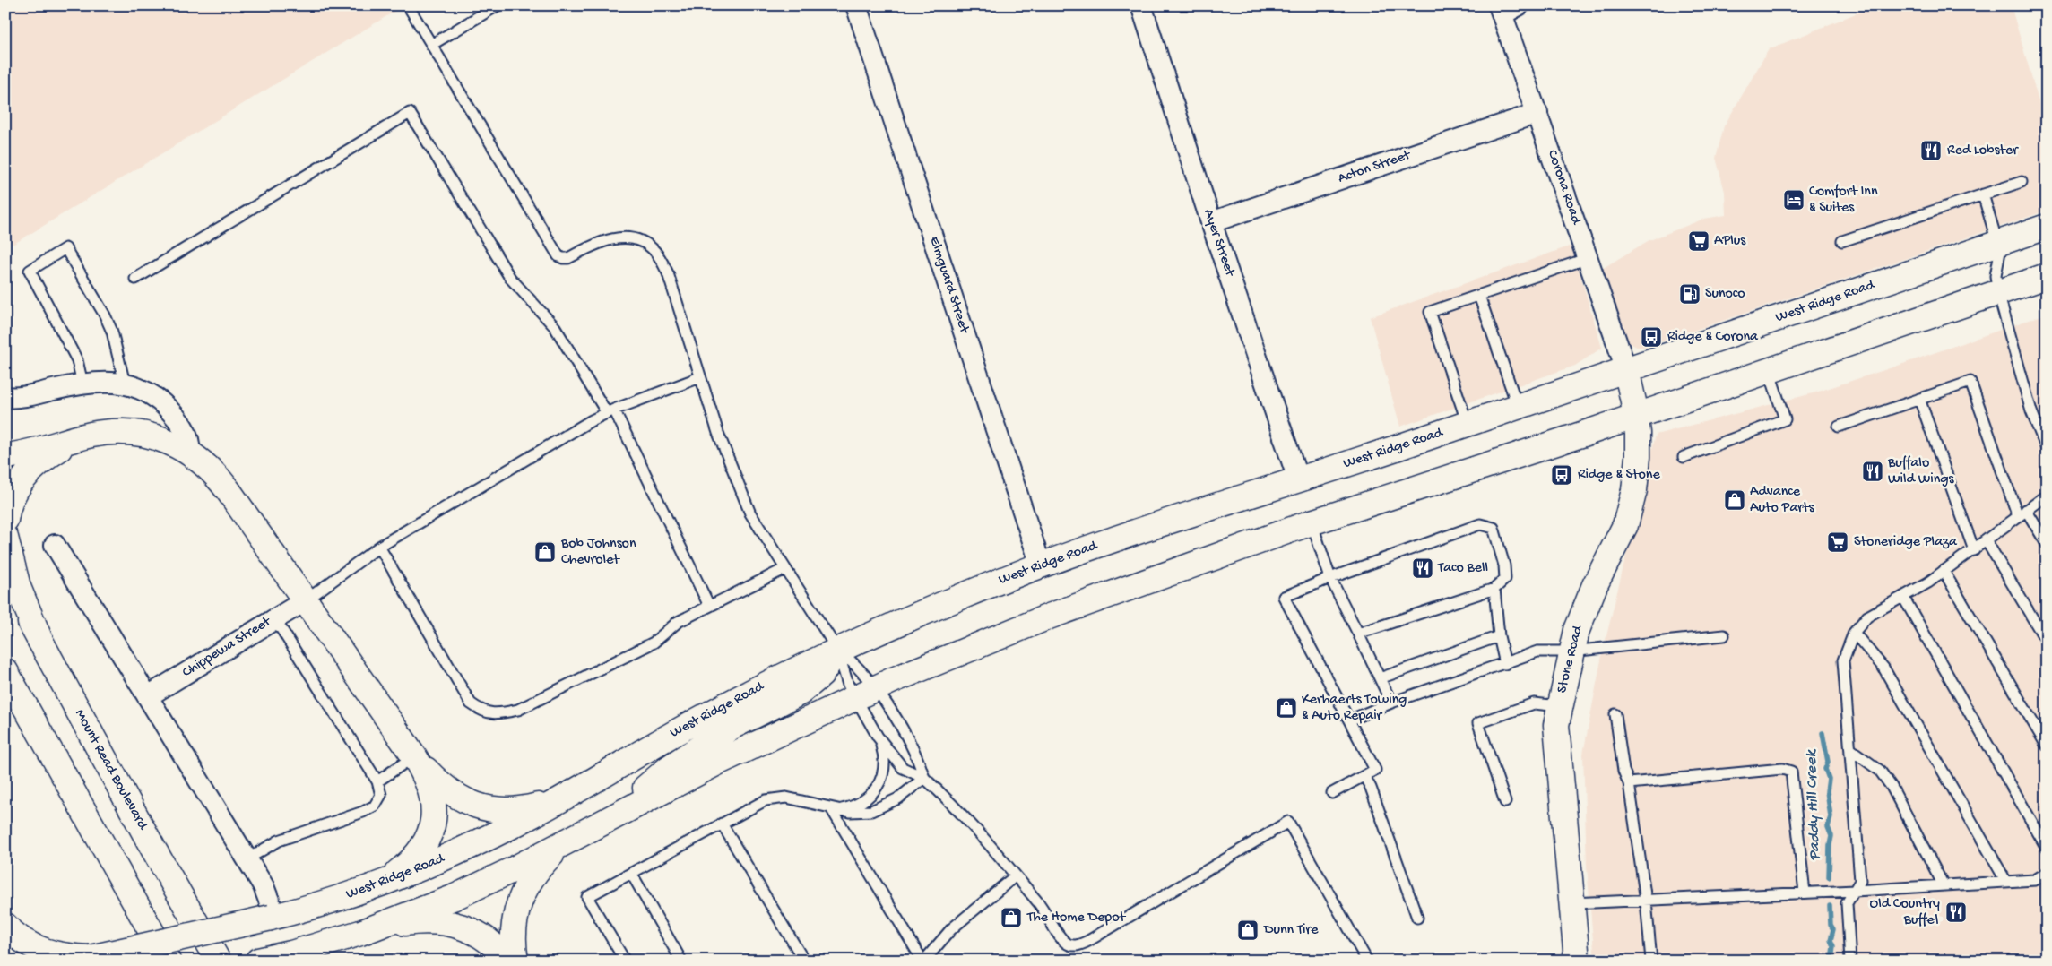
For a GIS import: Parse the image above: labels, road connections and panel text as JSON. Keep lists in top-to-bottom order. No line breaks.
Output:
{"streets":{"main road":["West Ridge Road","Stone Road","Mount Read Boulevard"],"street":["Acton Street","Corona Road","Ayer Street","Elmguard Street","Chippewa Street"]},"crossings":[["Acton Street","Corona Road"],["Acton Street","Ayer Street"],["Corona Road","West Ridge Road"],["Corona Road","Stone Road"],["Ayer Street","West Ridge Road"],["Elmguard Street","West Ridge Road"],["West Ridge Road","Stone Road"]],"water":["Paddy Hill Creek"],"places":{"restaurant":["Red Lobster","Buffalo Wild Wings","Taco Bell","Old Country Buffet"],"hotel":["Comfort Inn & Suites"],"supermarket":["APlus","Stoneridge Plaza"],"fuel station":["Sunoco"],"bus stop":["Ridge & Corona","Ridge & Stone"],"shop":["Advance Auto Parts","Bob Johnson Chevrolet","Kerhaerts Towing & Auto Repair","The Home Depot","Dunn Tire"]}}
